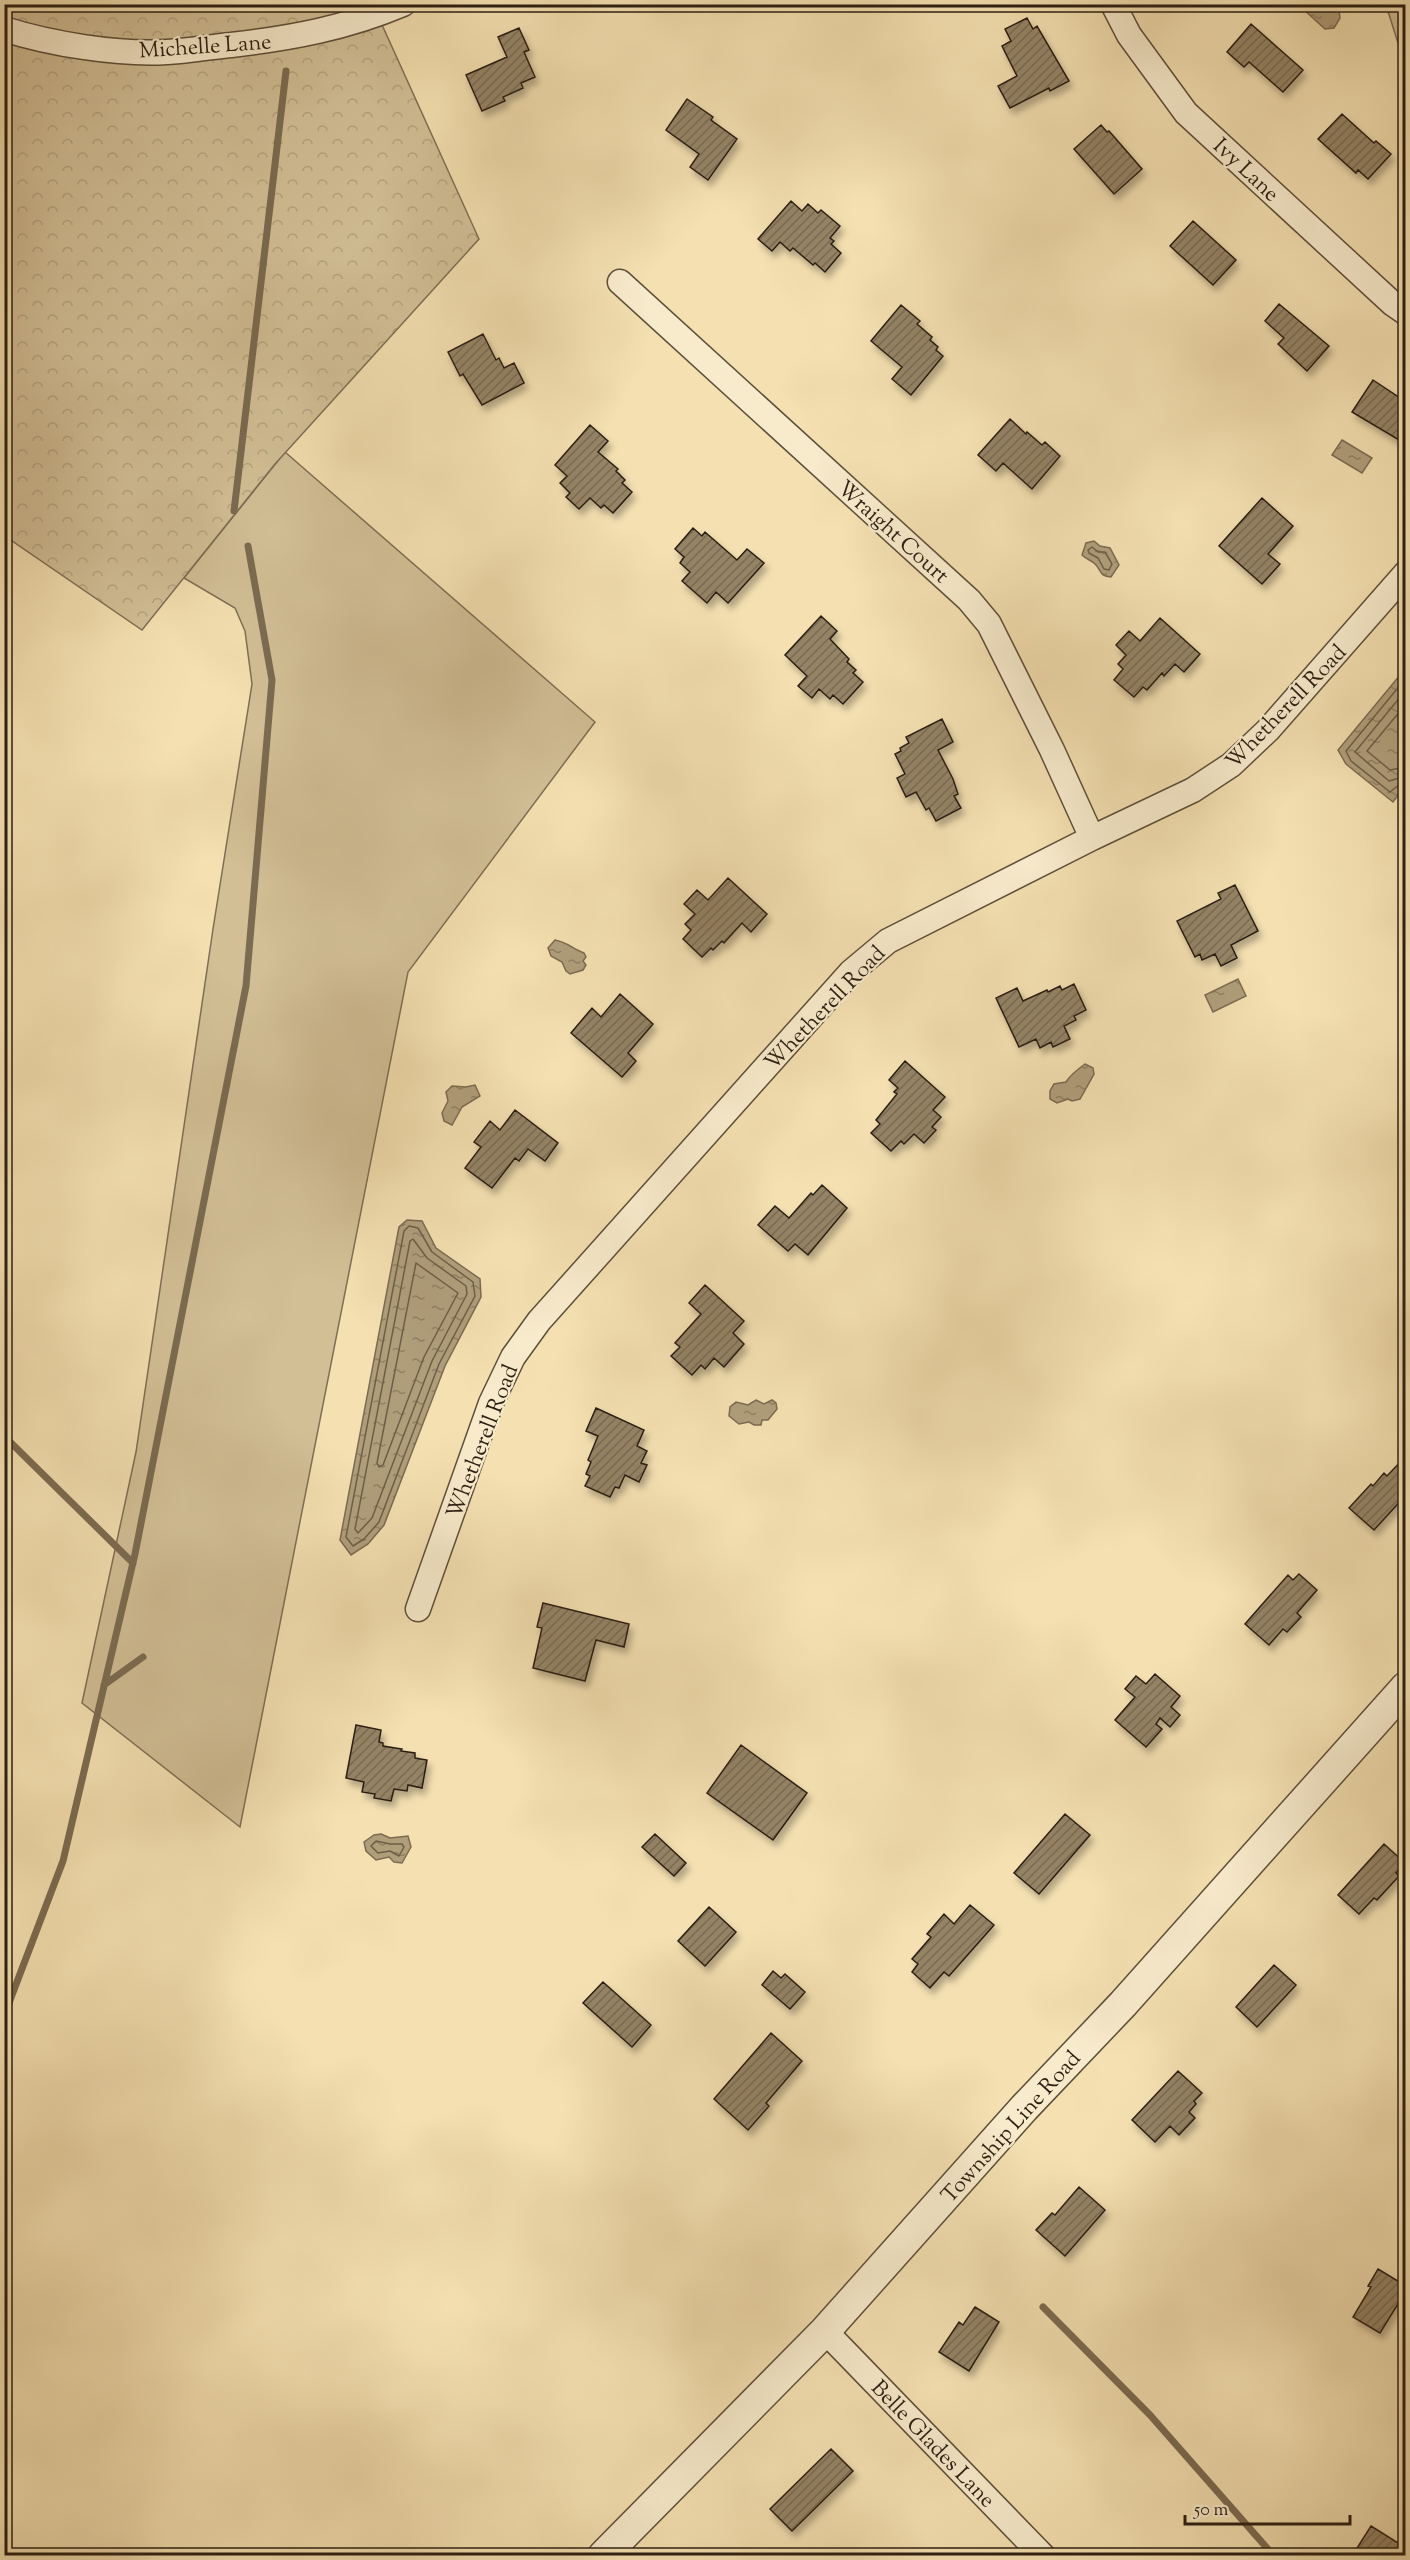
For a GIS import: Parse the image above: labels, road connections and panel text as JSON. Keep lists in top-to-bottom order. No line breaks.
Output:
{"streets":{"street":["Michelle Lane","Ivy Lane","Wraight Court","Whetherell Road","Township Line Road","Belle Glades Lane"]},"crossings":[["Wraight Court","Whetherell Road"],["Township Line Road","Belle Glades Lane"]],"scale_bar":"50 m"}
